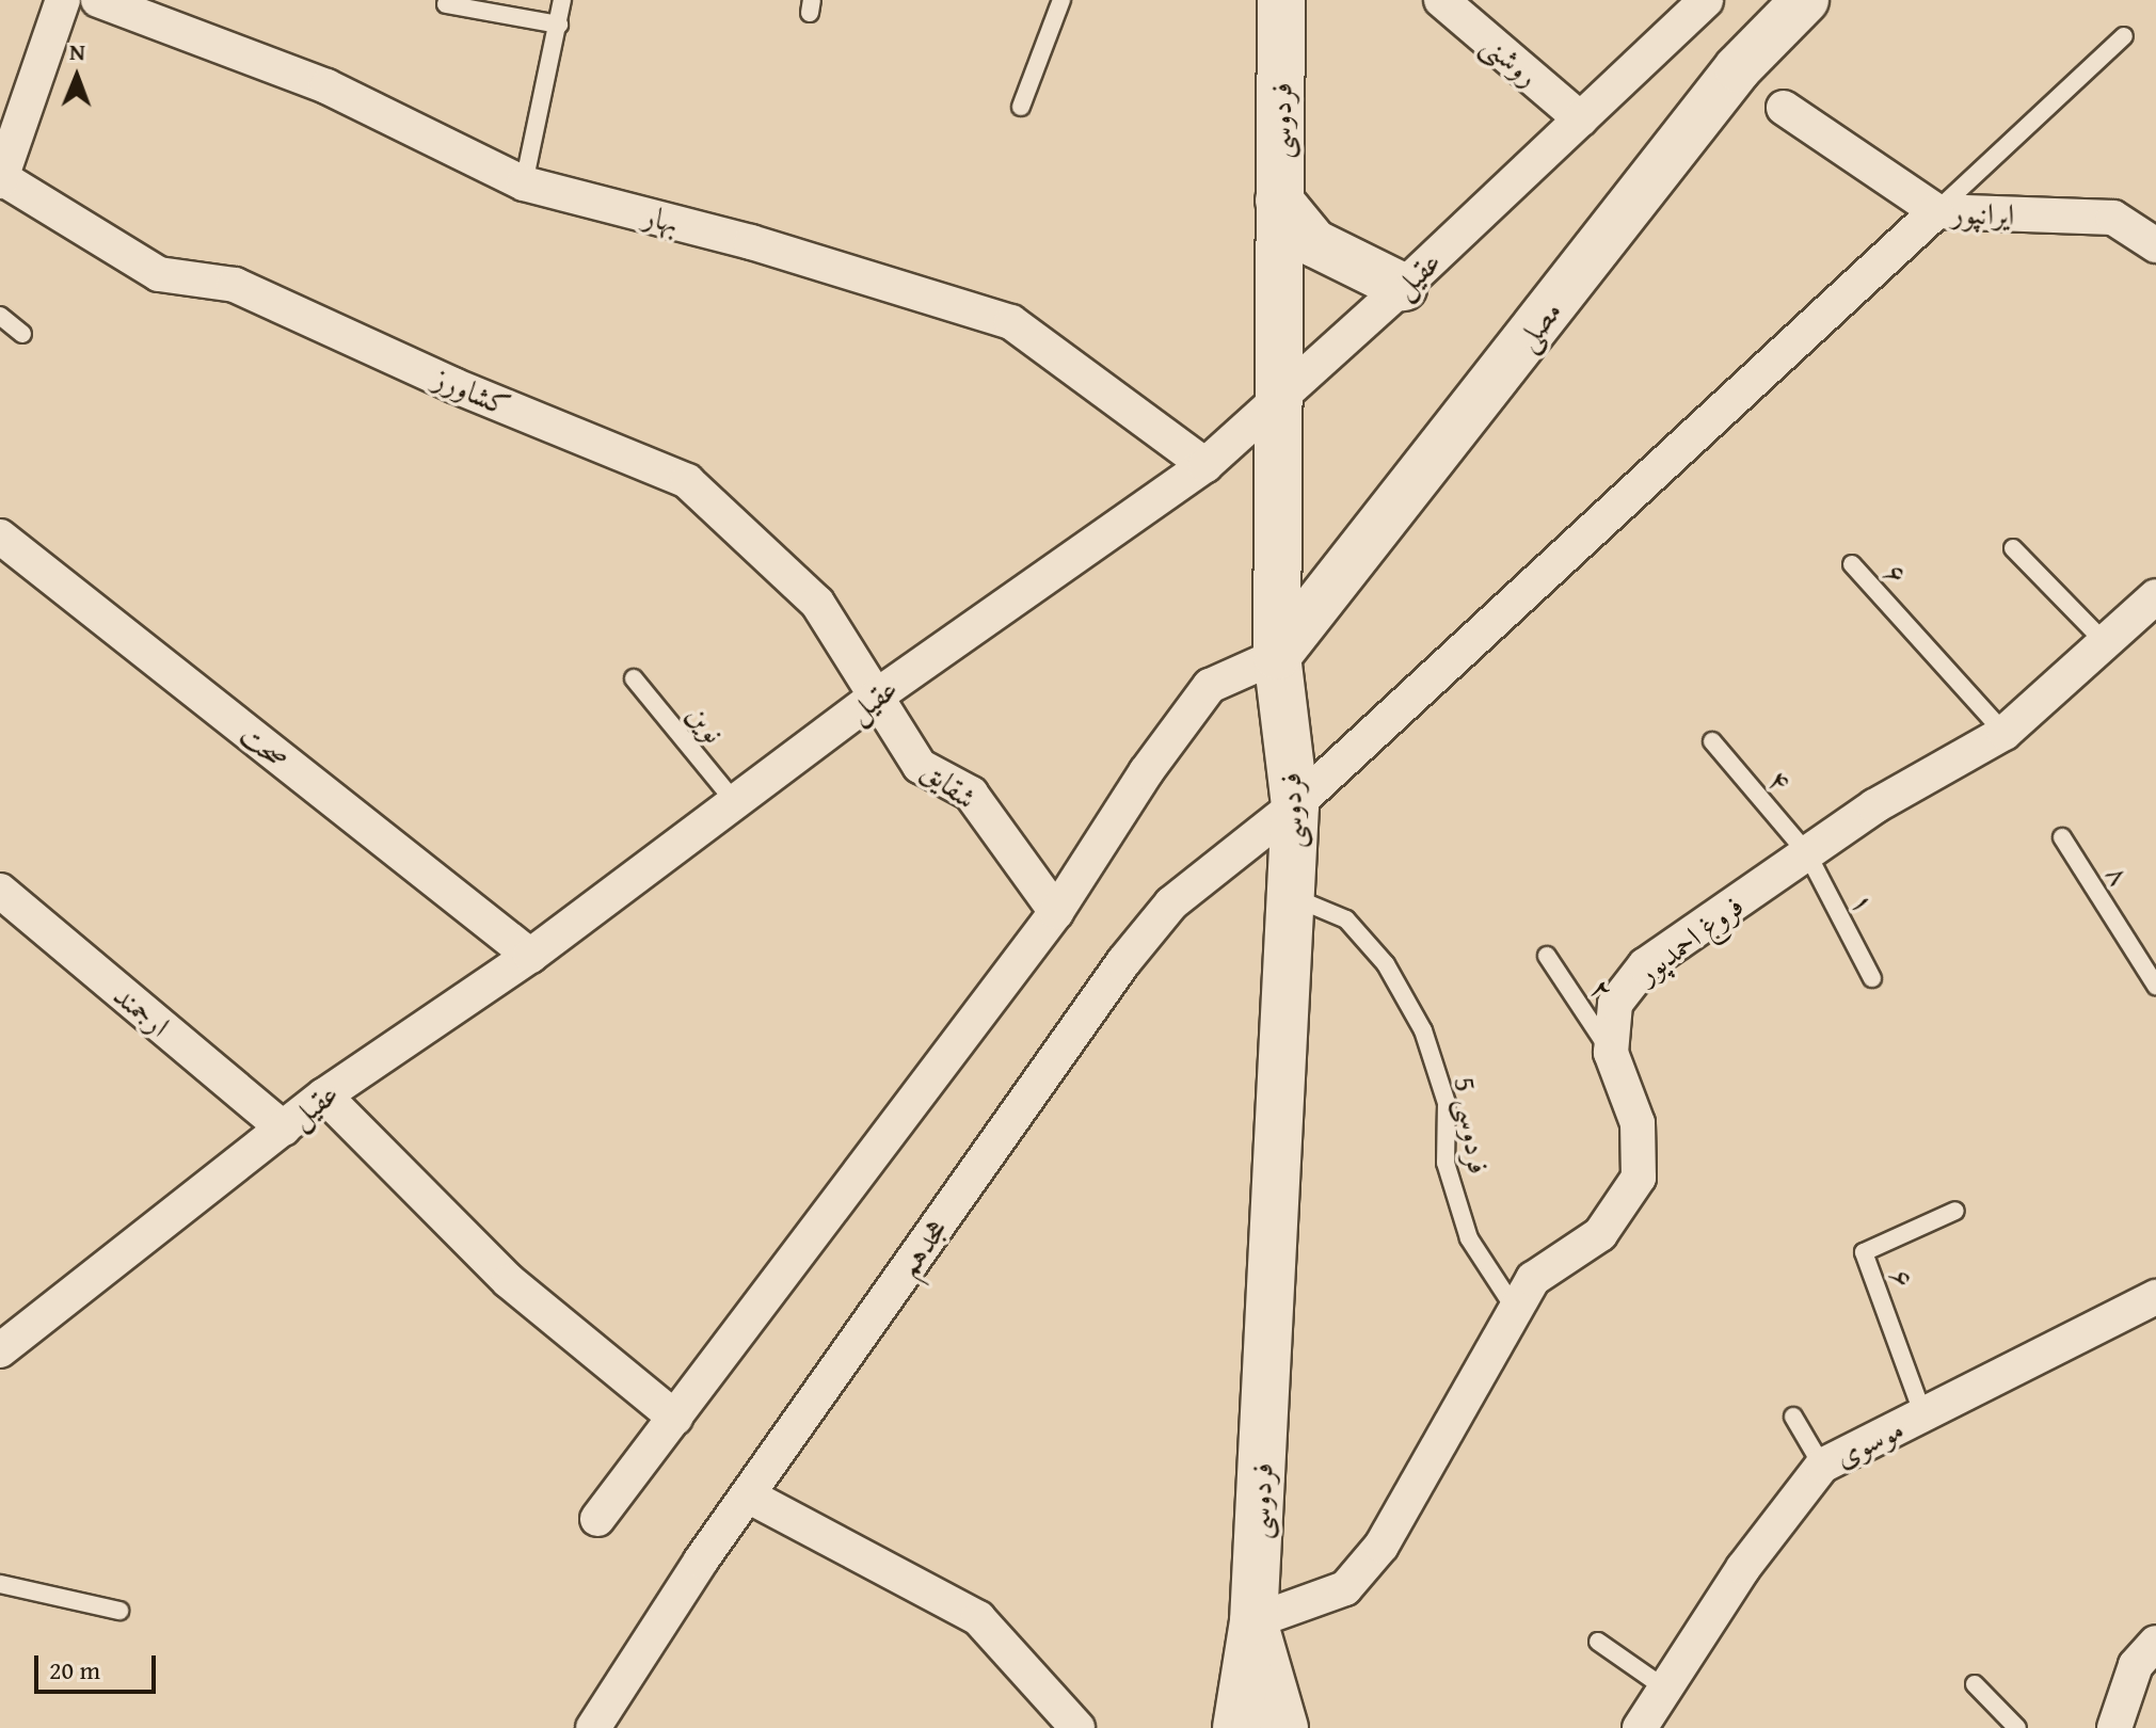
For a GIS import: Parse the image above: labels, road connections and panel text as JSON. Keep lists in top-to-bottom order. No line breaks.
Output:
{"streets":{"street":["روشنی","فردوسی","ایرانپور","بهار","عقیل","مصلی","کشاورز","صحت","شقایق","فروغ احمدپور","ارجمند","هجدهم","موسوی"],"lane":["۶","نوین","۴","۸","۱","۲","5 فردوسی"]},"crossings":[["روشنی","عقیل"],["فردوسی","عقیل"],["فردوسی","مصلی"],["فردوسی","فروغ احمدپور"],["فردوسی","5 فردوسی"],["فردوسی","هجدهم"],["ایرانپور","هجدهم"],["بهار","عقیل"],["عقیل","کشاورز"],["عقیل","نوین"],["عقیل","صحت"],["عقیل","شقایق"],["عقیل","ارجمند"],["کشاورز","شقایق"],["۶","فروغ احمدپور"],["۶","موسوی"],["۴","۱"],["۴","فروغ احمدپور"],["۱","فروغ احمدپور"],["فروغ احمدپور","۲"],["فروغ احمدپور","5 فردوسی"]],"scale_bar":"20 m","north":"top"}
